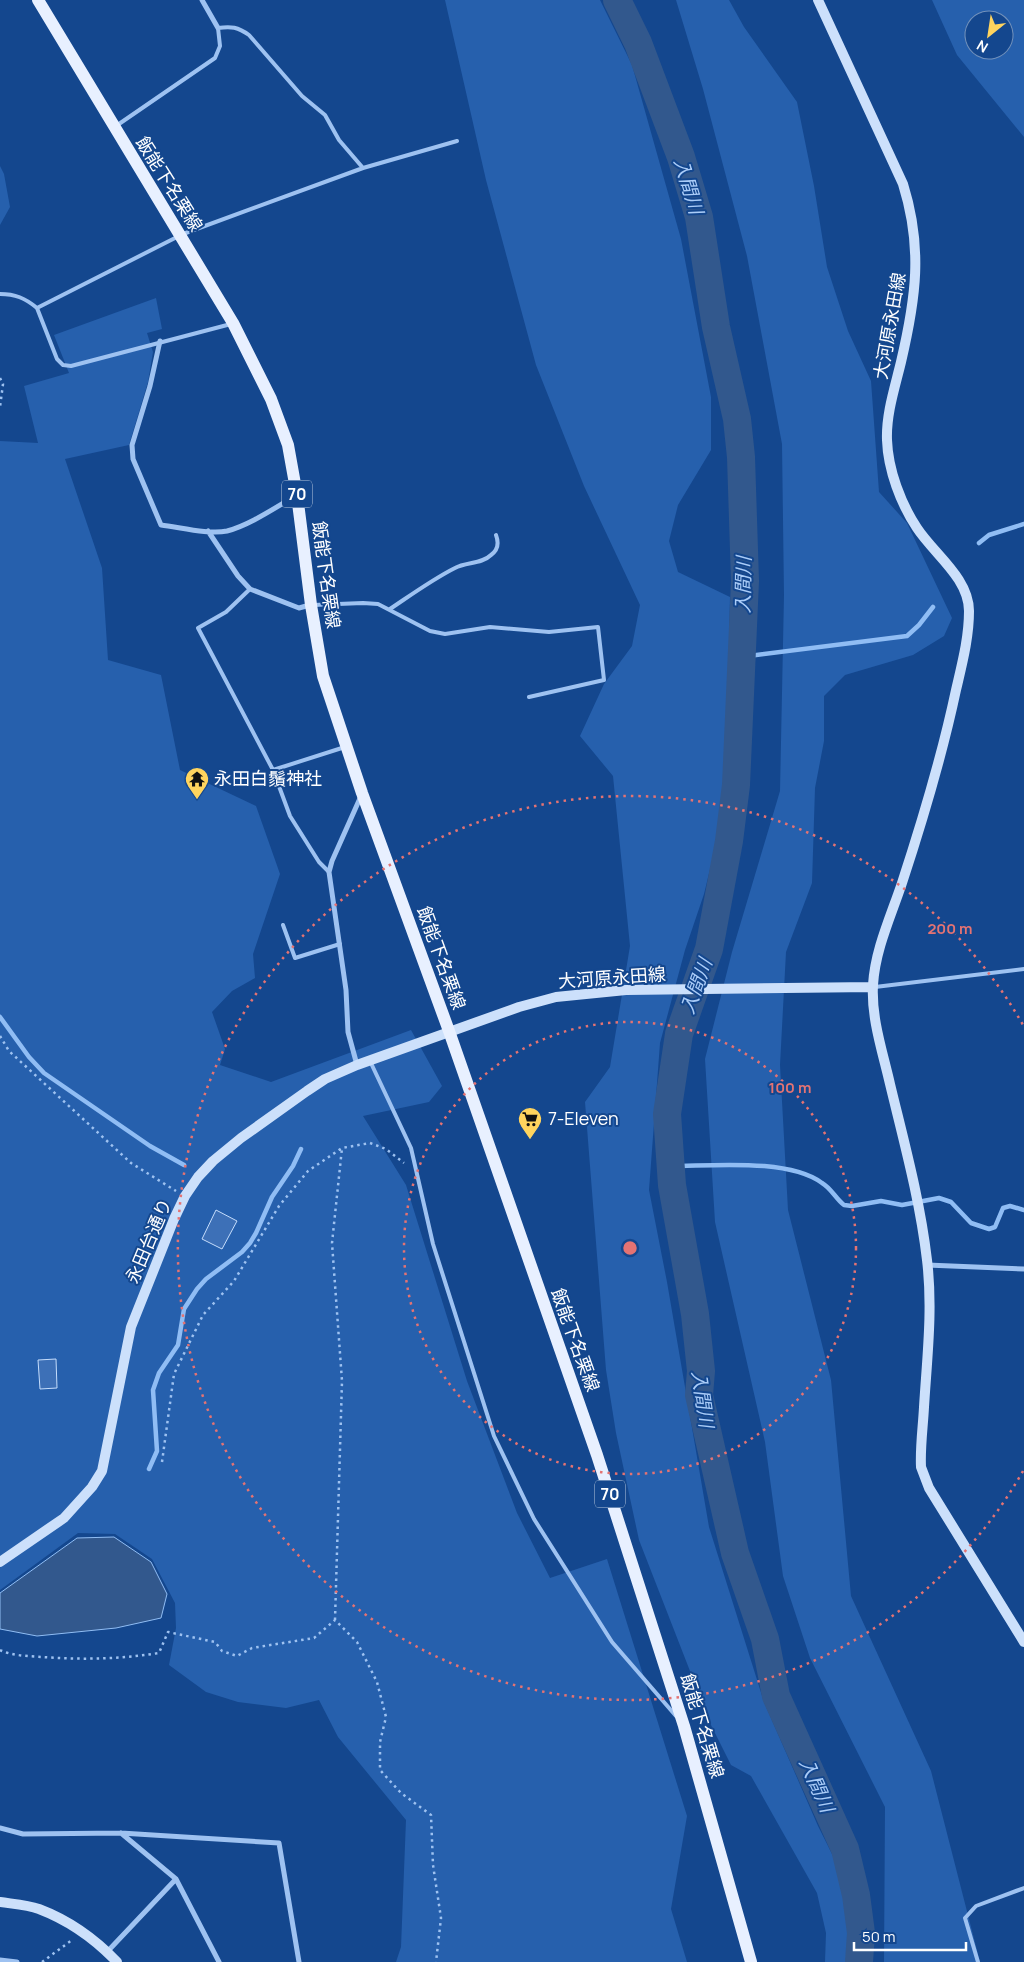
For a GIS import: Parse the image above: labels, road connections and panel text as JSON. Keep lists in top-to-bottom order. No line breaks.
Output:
{"streets":{"main road":["飯能下名栗線","70"],"street":["大河原永田線","永田台通り"]},"crossings":[["飯能下名栗線","大河原永田線"],["飯能下名栗線","永田台通り"],["大河原永田線","永田台通り"]],"water":["入間川"],"places":{"temple":["永田白鬚神社"],"supermarket":["7-Eleven"]},"scale_bar":"50 m","north":"bottom left","rings":["200 m","100 m"]}
